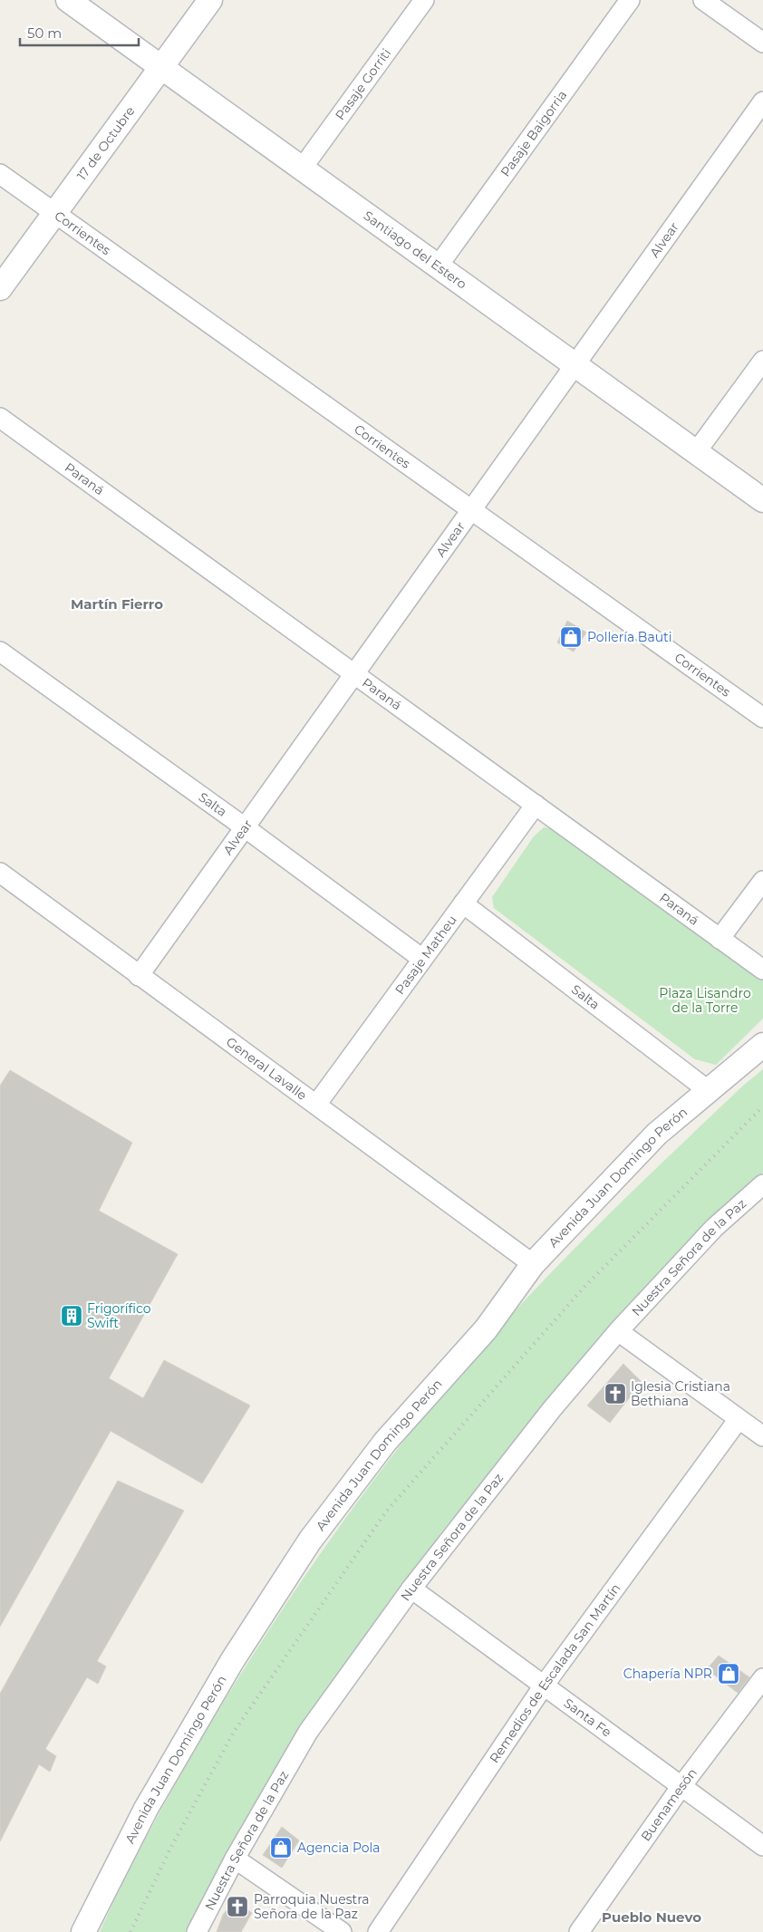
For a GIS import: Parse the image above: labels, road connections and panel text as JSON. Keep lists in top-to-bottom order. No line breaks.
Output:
{"streets":{"street":["Pasaje Gorriti","Pasaje Baigorria","17 de Octubre","Corrientes","Alvear","Santiago del Estero","Paraná","Salta","Pasaje Matheu","General Lavalle","Avenida Juan Domingo Perón","Nuestra Señora de la Paz","Remedios de Escalada San Martín","Santa Fe","Buenamesón"]},"crossings":[["Pasaje Gorriti","Santiago del Estero"],["Pasaje Baigorria","Santiago del Estero"],["17 de Octubre","Corrientes"],["17 de Octubre","Santiago del Estero"],["Corrientes","Alvear"],["Alvear","Santiago del Estero"],["Alvear","Paraná"],["Alvear","Salta"],["Alvear","General Lavalle"],["Paraná","Pasaje Matheu"],["Salta","Pasaje Matheu"],["Salta","Avenida Juan Domingo Perón"],["Pasaje Matheu","General Lavalle"],["General Lavalle","Avenida Juan Domingo Perón"],["Nuestra Señora de la Paz","Santa Fe"],["Remedios de Escalada San Martín","Santa Fe"],["Santa Fe","Buenamesón"]],"districts":["Martín Fierro","Pueblo Nuevo"],"parks":["Plaza Lisandro de la Torre"],"places":{"shop":["Pollería Bauti","Chapería NPR","Agencia Pola"],"building":["Frigorífico Swift"],"church":["Iglesia Cristiana Bethiana","Parroquia Nuestra Señora de la Paz"]},"scale_bar":"50 m"}
